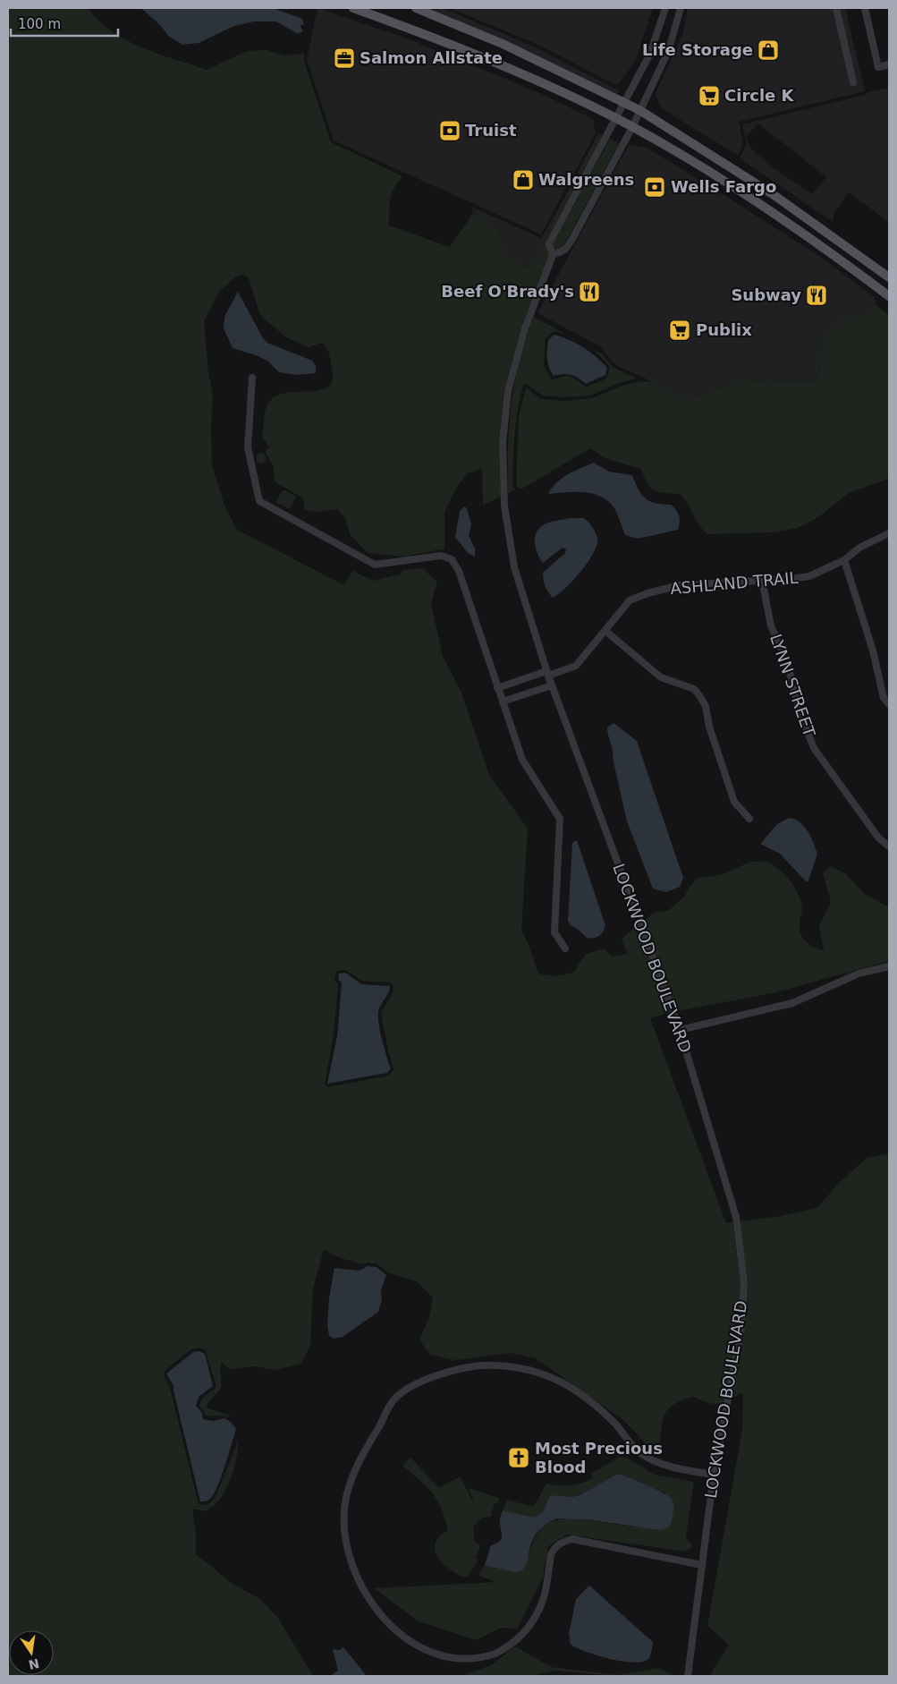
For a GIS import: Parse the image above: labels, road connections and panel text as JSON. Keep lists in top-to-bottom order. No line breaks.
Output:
{"streets":{"street":["ASHLAND TRAIL","LYNN STREET","LOCKWOOD BOULEVARD"]},"crossings":[["ASHLAND TRAIL","LYNN STREET"],["ASHLAND TRAIL","LOCKWOOD BOULEVARD"]],"places":{"shop":["Life Storage","Walgreens"],"office":["Salmon Allstate"],"supermarket":["Circle K","Publix"],"bank":["Truist","Wells Fargo"],"restaurant":["Beef O'Brady's","Subway"],"church":["Most Precious Blood"]},"scale_bar":"100 m","north":"bottom"}
